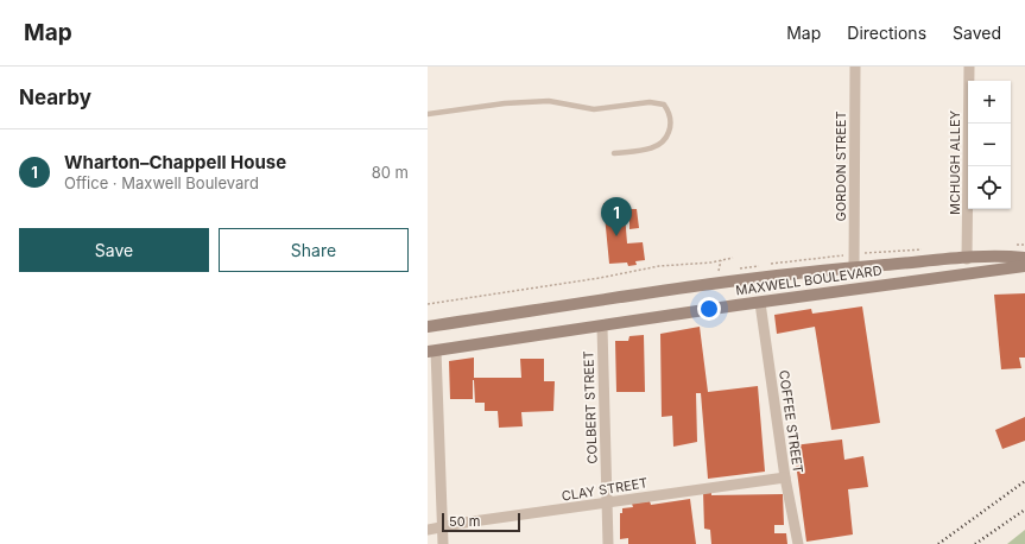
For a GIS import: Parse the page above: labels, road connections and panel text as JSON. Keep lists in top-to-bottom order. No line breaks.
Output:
{"streets":{"main road":["MAXWELL BOULEVARD"],"street":["MCHUGH ALLEY","GORDON STREET","COLBERT STREET","COFFEE STREET","CLAY STREET"]},"crossings":[["MCHUGH ALLEY","MAXWELL BOULEVARD"],["GORDON STREET","MAXWELL BOULEVARD"],["MAXWELL BOULEVARD","COLBERT STREET"],["MAXWELL BOULEVARD","COFFEE STREET"],["COLBERT STREET","CLAY STREET"],["COFFEE STREET","CLAY STREET"]],"scale_bar":"50 m","page":{"header":"Map","nav":["Map","Directions","Saved"],"heading":"Nearby","map_buttons":["+","−"],"list":[{"mark":"1","name":"Wharton–Chappell House","note":"Office · Maxwell Boulevard","value":"80 m"}],"pins":"1","buttons":["Save","Share"],"scale":"50 m"}}
